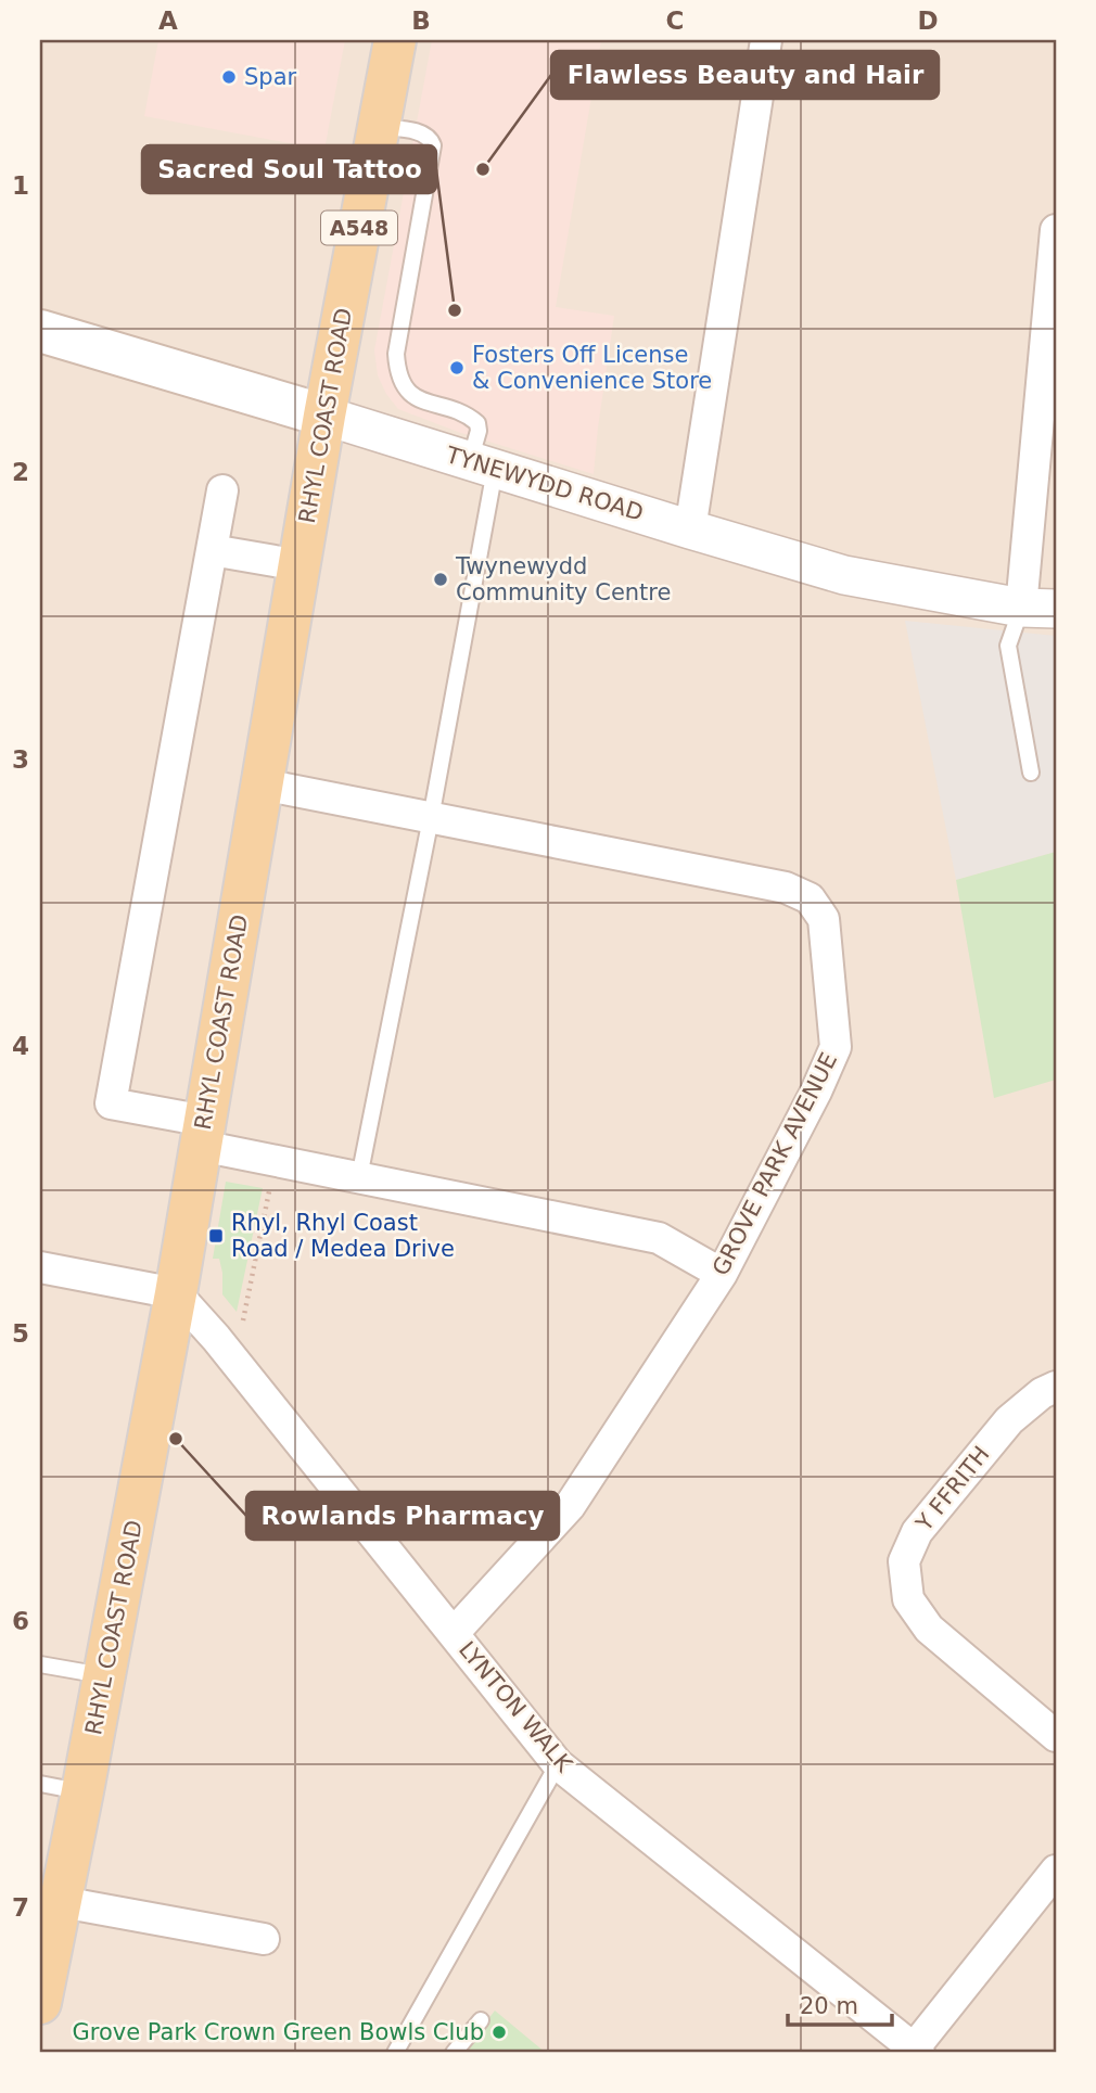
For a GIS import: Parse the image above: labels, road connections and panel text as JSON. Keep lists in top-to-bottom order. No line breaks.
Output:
{"streets":{"main road":["A548","RHYL COAST ROAD","TYNEWYDD ROAD"],"street":["GROVE PARK AVENUE","Y FFRITH","LYNTON WALK"]},"crossings":[["RHYL COAST ROAD","TYNEWYDD ROAD"],["RHYL COAST ROAD","GROVE PARK AVENUE"],["RHYL COAST ROAD","LYNTON WALK"],["GROVE PARK AVENUE","LYNTON WALK"]],"places":{"other":["Spar","Flawless Beauty and Hair","Sacred Soul Tattoo","Fosters Off License & Convenience Store","Twynewydd Community Centre","Rowlands Pharmacy","Grove Park Crown Green Bowls Club"],"transit":["Rhyl, Rhyl Coast Road / Medea Drive"]},"scale_bar":"20 m","grid":{"columns":["A","B","C","D"],"rows":["1","2","3","4","5","6","7"]}}
